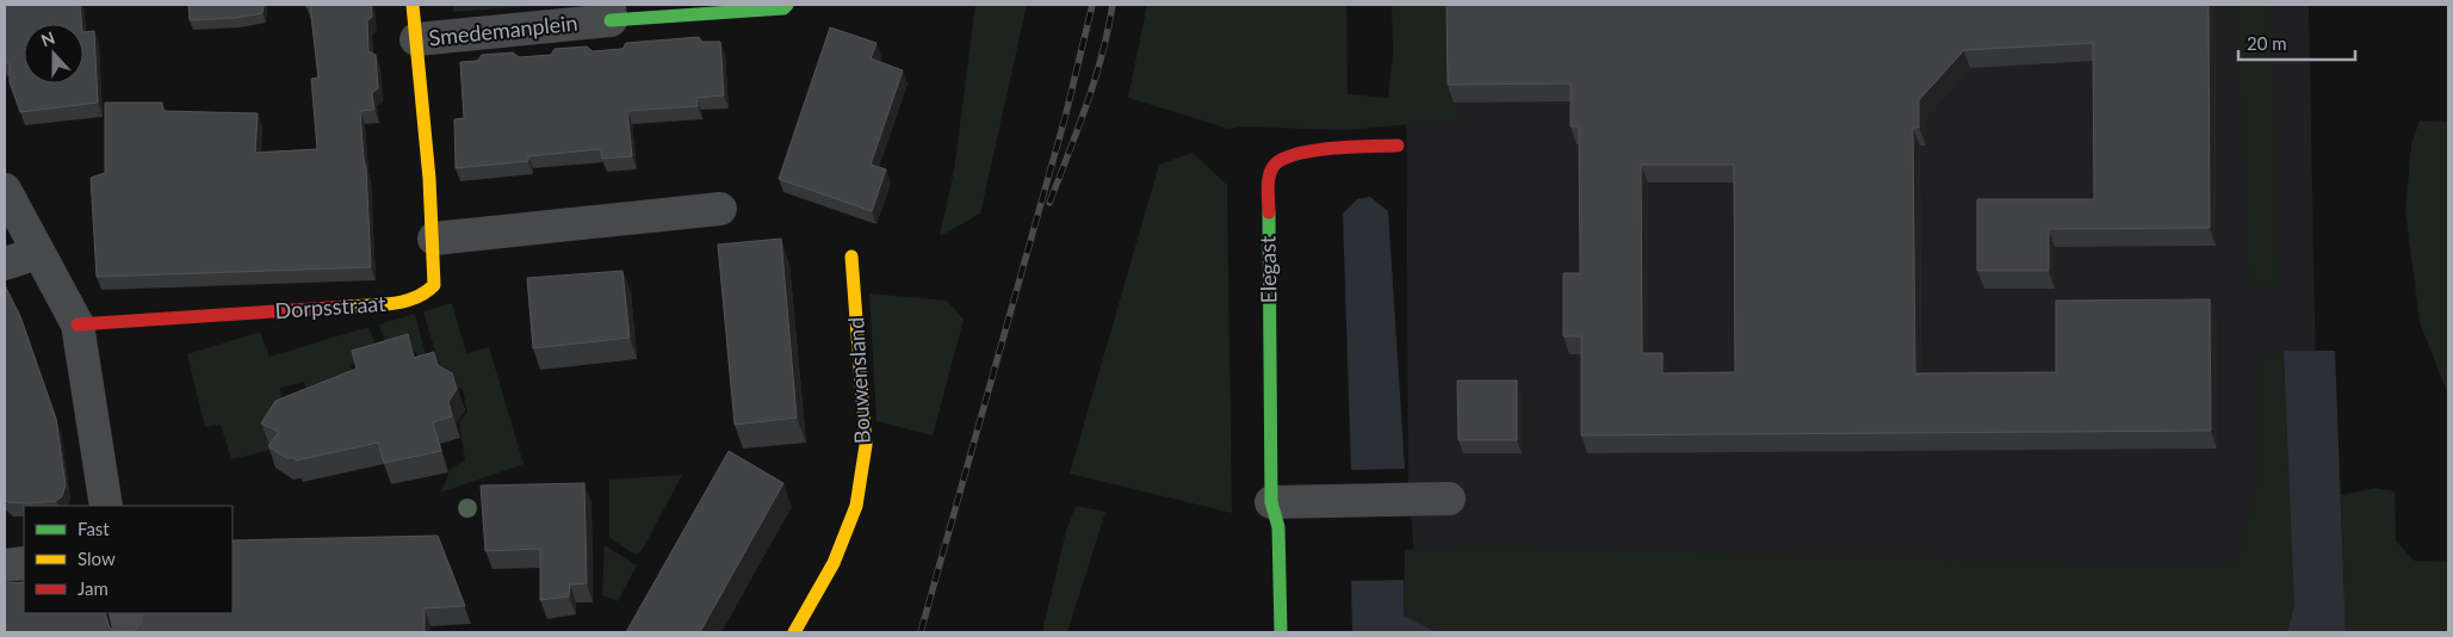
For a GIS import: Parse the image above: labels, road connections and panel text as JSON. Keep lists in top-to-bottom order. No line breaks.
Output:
{"streets":{"street":["Smedemanplein","Elegast","Dorpsstraat","Bouwensland"]},"crossings":[["Smedemanplein","Dorpsstraat"]],"legend":["Fast","Slow","Jam"],"scale_bar":"20 m","north":"top"}
